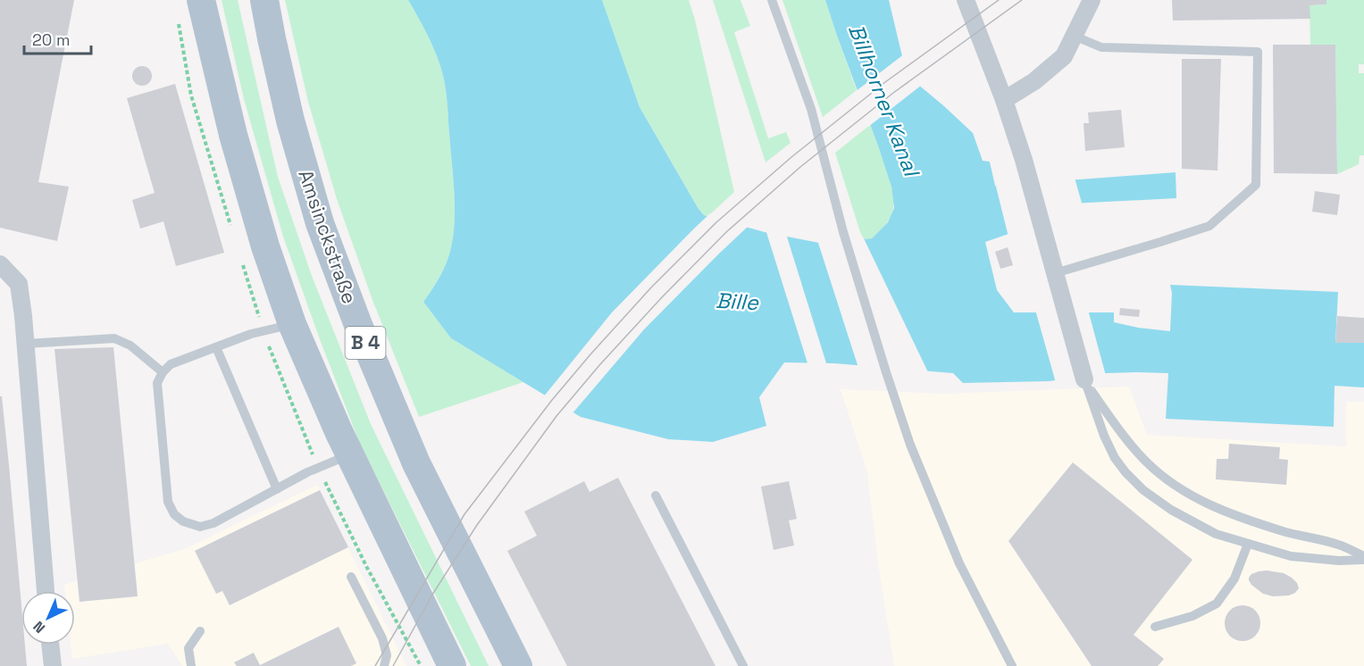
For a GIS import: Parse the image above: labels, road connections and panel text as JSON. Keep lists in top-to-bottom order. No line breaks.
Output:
{"streets":{"main road":["Amsinckstraße","B 4"]},"water":["Billhorner Kanal","Bille"],"scale_bar":"20 m","north":"bottom left"}
